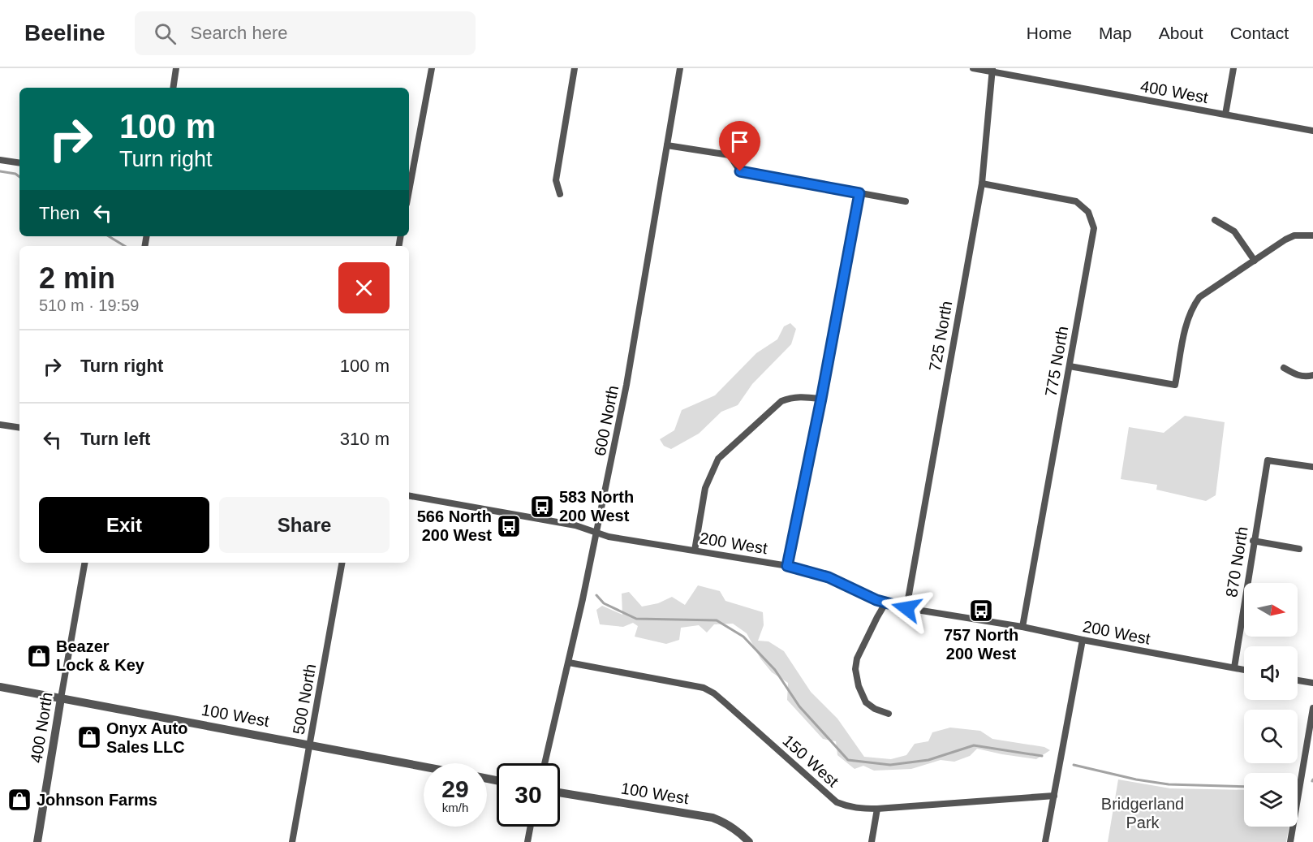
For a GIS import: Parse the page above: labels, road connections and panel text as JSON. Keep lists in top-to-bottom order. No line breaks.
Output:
{"streets":{"street":["400 West","725 North","775 North","600 North","200 West","870 North","500 North","100 West","400 North","150 West"]},"crossings":[["400 West","725 North"],["725 North","775 North"],["725 North","200 West"],["775 North","200 West"],["600 North","200 West"],["600 North","150 West"],["200 West","870 North"],["500 North","100 West"],["100 West","400 North"]],"parks":["Bridgerland Park"],"places":{"bus stop":["583 North 200 West","566 North 200 West","757 North 200 West"],"shop":["Beazer Lock & Key","Onyx Auto Sales LLC","Johnson Farms"]},"north":"right","page":{"header":"Beeline","search":"Search here","nav":["Home","Map","About","Contact"],"turn":["100 m","Turn right"],"then":"Then","heading":["2 min","510 m · 19:59"],"list":[{"name":"Turn right","value":"100 m"},{"name":"Turn left","value":"310 m"}],"buttons":["Exit","Share"],"speed":"29 km/h","limit":"30"}}
